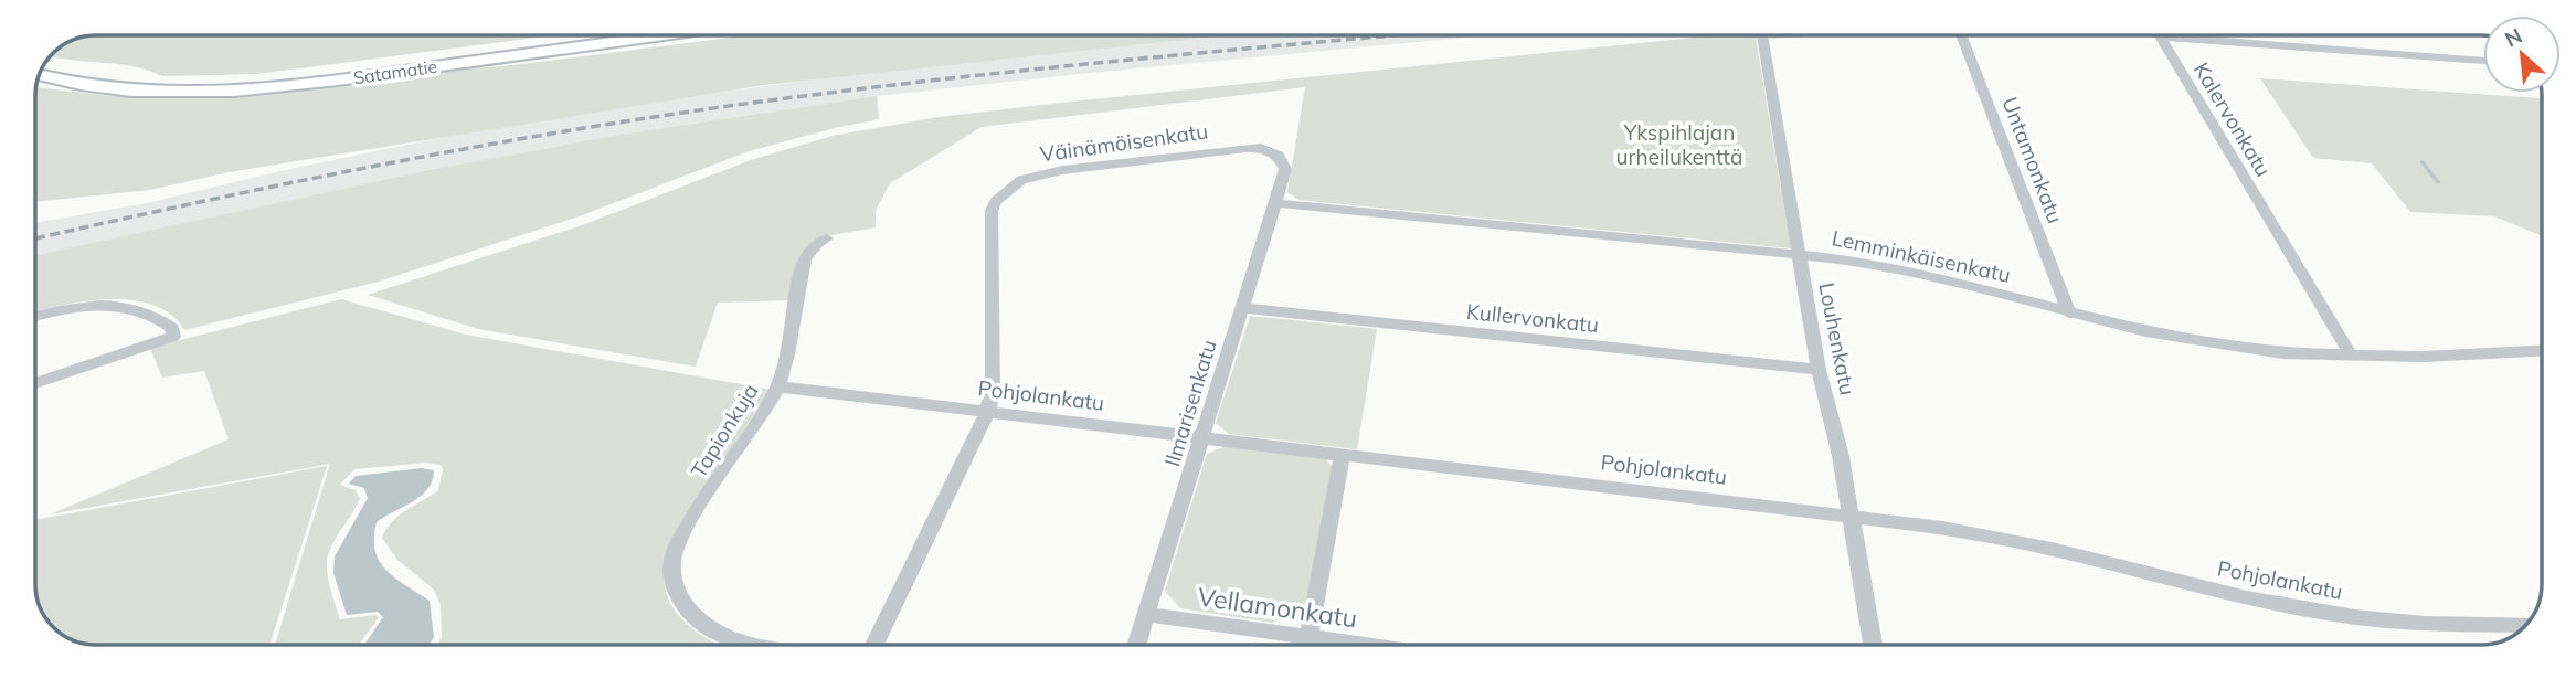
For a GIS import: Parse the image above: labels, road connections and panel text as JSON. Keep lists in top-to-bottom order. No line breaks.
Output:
{"streets":{"main road":["Satamatie"],"street":["Kalervonkatu","Väinämöisenkatu","Untamonkatu","Lemminkäisenkatu","Kullervonkatu","Louhenkatu","Pohjolankatu","Ilmarisenkatu","Tapionkuja","Vellamonkatu"]},"crossings":[["Kalervonkatu","Lemminkäisenkatu"],["Väinämöisenkatu","Pohjolankatu"],["Väinämöisenkatu","Ilmarisenkatu"],["Untamonkatu","Lemminkäisenkatu"],["Lemminkäisenkatu","Louhenkatu"],["Lemminkäisenkatu","Ilmarisenkatu"],["Kullervonkatu","Louhenkatu"],["Kullervonkatu","Ilmarisenkatu"],["Louhenkatu","Pohjolankatu"],["Pohjolankatu","Ilmarisenkatu"],["Pohjolankatu","Tapionkuja"],["Ilmarisenkatu","Vellamonkatu"]],"parks":["Ykspihlajan urheilukenttä"],"north":"top left"}
